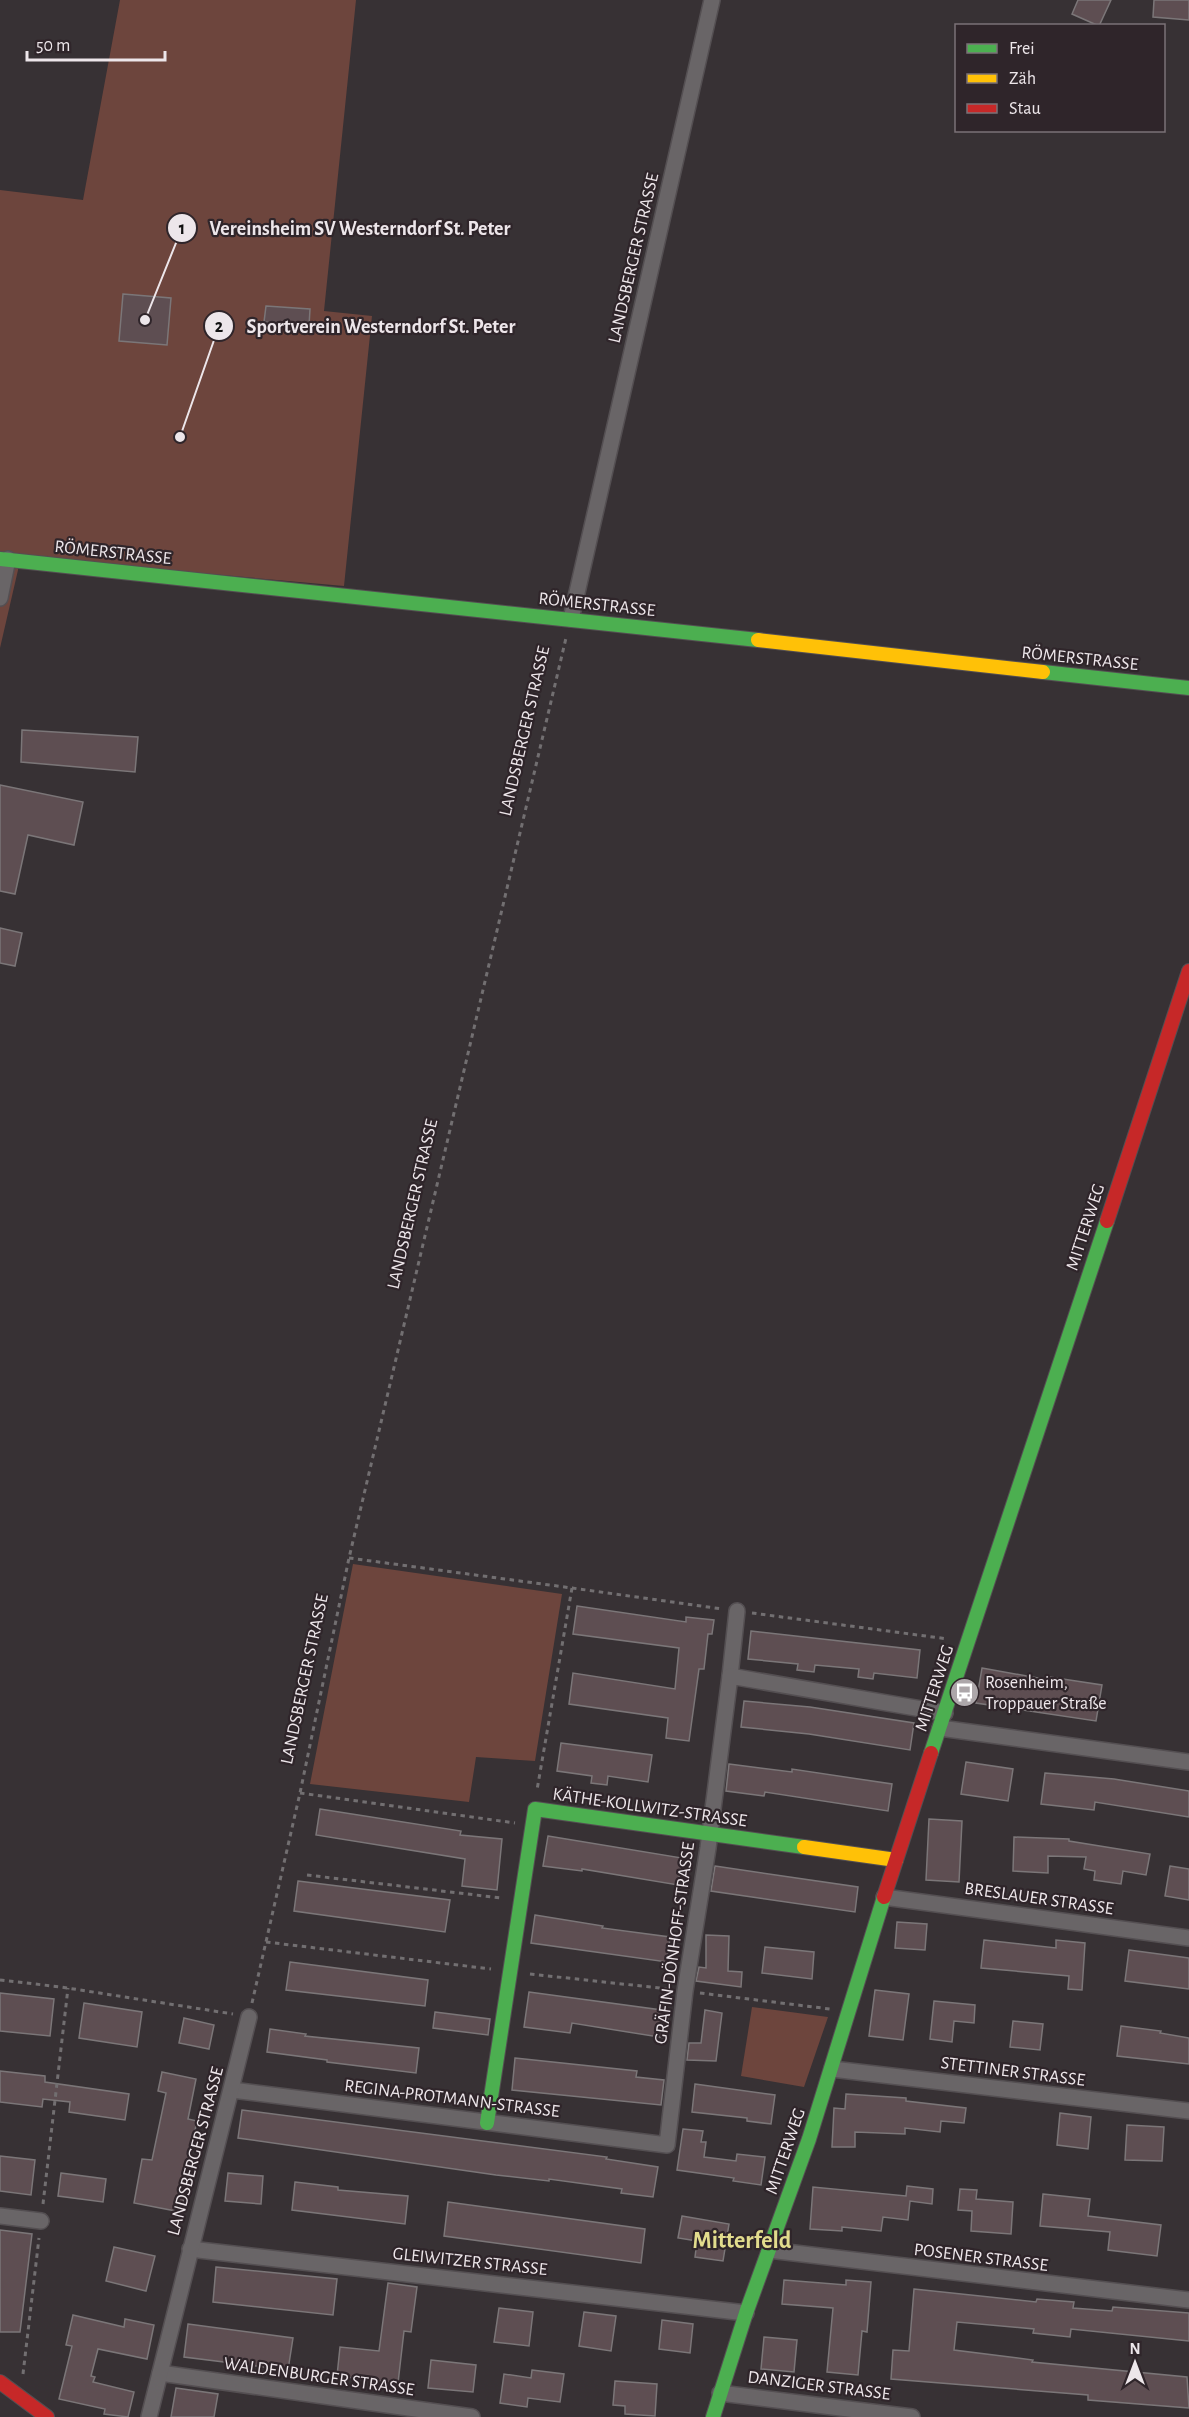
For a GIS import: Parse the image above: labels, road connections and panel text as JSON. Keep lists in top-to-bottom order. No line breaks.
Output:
{"streets":{"street":["LANDSBERGER STRASSE","RÖMERSTRASSE","MITTERWEG","KÄTHE-KOLLWITZ-STRASSE","BRESLAUER STRASSE","GRÄFIN-DÖNHOFF-STRASSE","STETTINER STRASSE","REGINA-PROTMANN-STRASSE","POSENER STRASSE","GLEIWITZER STRASSE","WALDENBURGER STRASSE","DANZIGER STRASSE"]},"crossings":[["LANDSBERGER STRASSE","RÖMERSTRASSE"],["LANDSBERGER STRASSE","REGINA-PROTMANN-STRASSE"],["LANDSBERGER STRASSE","GLEIWITZER STRASSE"],["LANDSBERGER STRASSE","WALDENBURGER STRASSE"],["MITTERWEG","KÄTHE-KOLLWITZ-STRASSE"],["MITTERWEG","BRESLAUER STRASSE"],["MITTERWEG","STETTINER STRASSE"],["MITTERWEG","POSENER STRASSE"],["MITTERWEG","GLEIWITZER STRASSE"],["MITTERWEG","DANZIGER STRASSE"],["KÄTHE-KOLLWITZ-STRASSE","GRÄFIN-DÖNHOFF-STRASSE"],["GRÄFIN-DÖNHOFF-STRASSE","REGINA-PROTMANN-STRASSE"]],"districts":["Mitterfeld"],"places":{"other":["Vereinsheim SV Westerndorf St. Peter","Sportverein Westerndorf St. Peter"],"bus stop":["Rosenheim, Troppauer Straße"]},"legend":["Frei","Zäh","Stau"],"scale_bar":"50 m","north":"top"}
